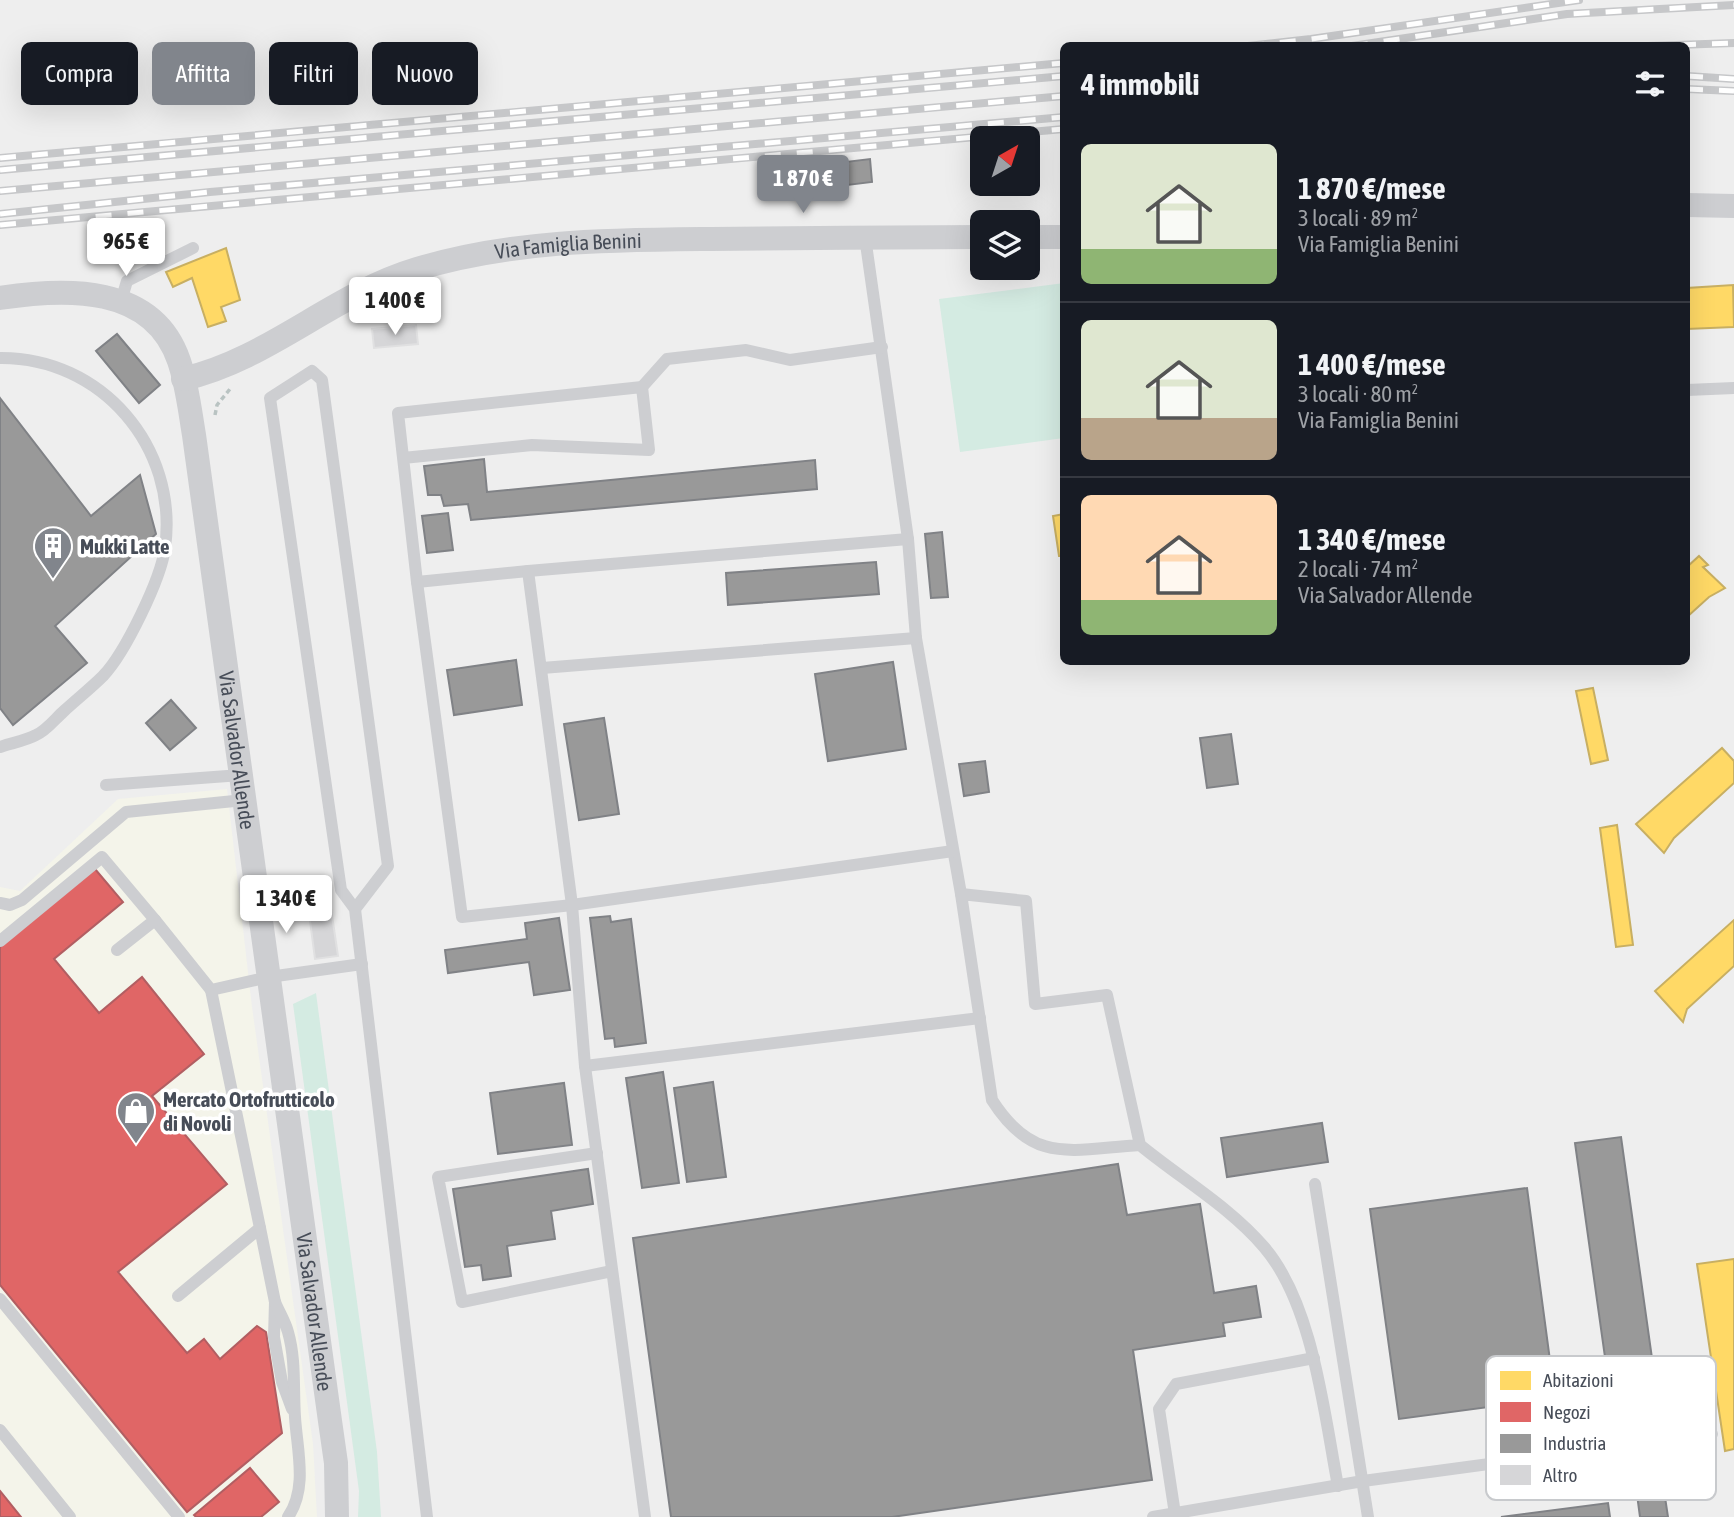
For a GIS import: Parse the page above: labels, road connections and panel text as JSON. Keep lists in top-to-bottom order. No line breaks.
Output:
{"streets":{"street":["Via Famiglia Benini","Via Salvador Allende"]},"crossings":[["Via Famiglia Benini","Via Salvador Allende"]],"places":{"building":["Mukki Latte"],"shop":["Mercato Ortofrutticolo di Novoli"]},"legend":["Abitazioni","Negozi","Industria","Altro"],"north":"top right","page":{"chip":["Compra","Affitta","Filtri","Nuovo"],"heading":"4 immobili","list":[{"name":"1 870 €/mese","note":"3 locali · 89 m² · Via Famiglia Benini"},{"name":"1 400 €/mese","note":"3 locali · 80 m² · Via Famiglia Benini"},{"name":"1 340 €/mese","note":"2 locali · 74 m² · Via Salvador Allende"}],"price":["1 870 €","965 €","1 400 €","1 340 €"]}}
